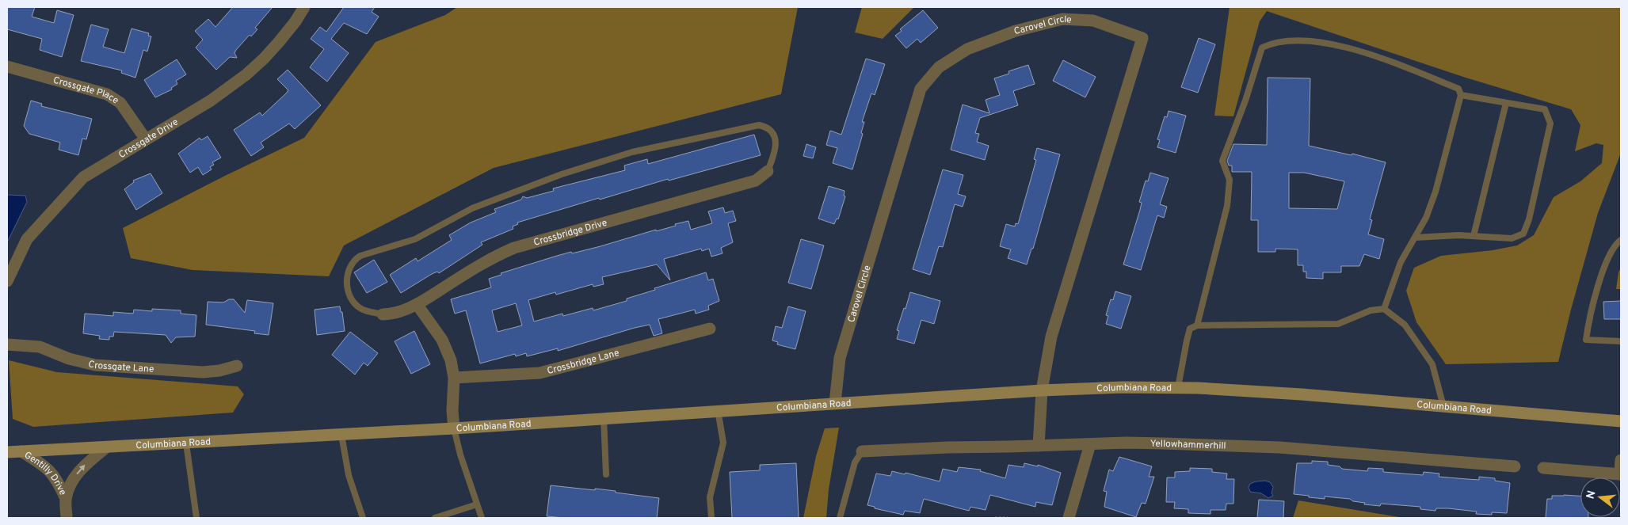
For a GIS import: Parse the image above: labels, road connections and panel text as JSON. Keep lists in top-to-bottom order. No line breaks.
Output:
{"streets":{"main road":["Columbiana Road"],"street":["Carovel Circle","Crossgate Place","Crossgate Drive","Crossbridge Drive","Crossbridge Lane","Crossgate Lane","Yellowhammerhill","Gentilly Drive"]},"crossings":[["Carovel Circle","Columbiana Road"],["Crossgate Place","Crossgate Drive"],["Columbiana Road","Gentilly Drive"]],"one_way":["Gentilly Drive"],"north":"left"}
